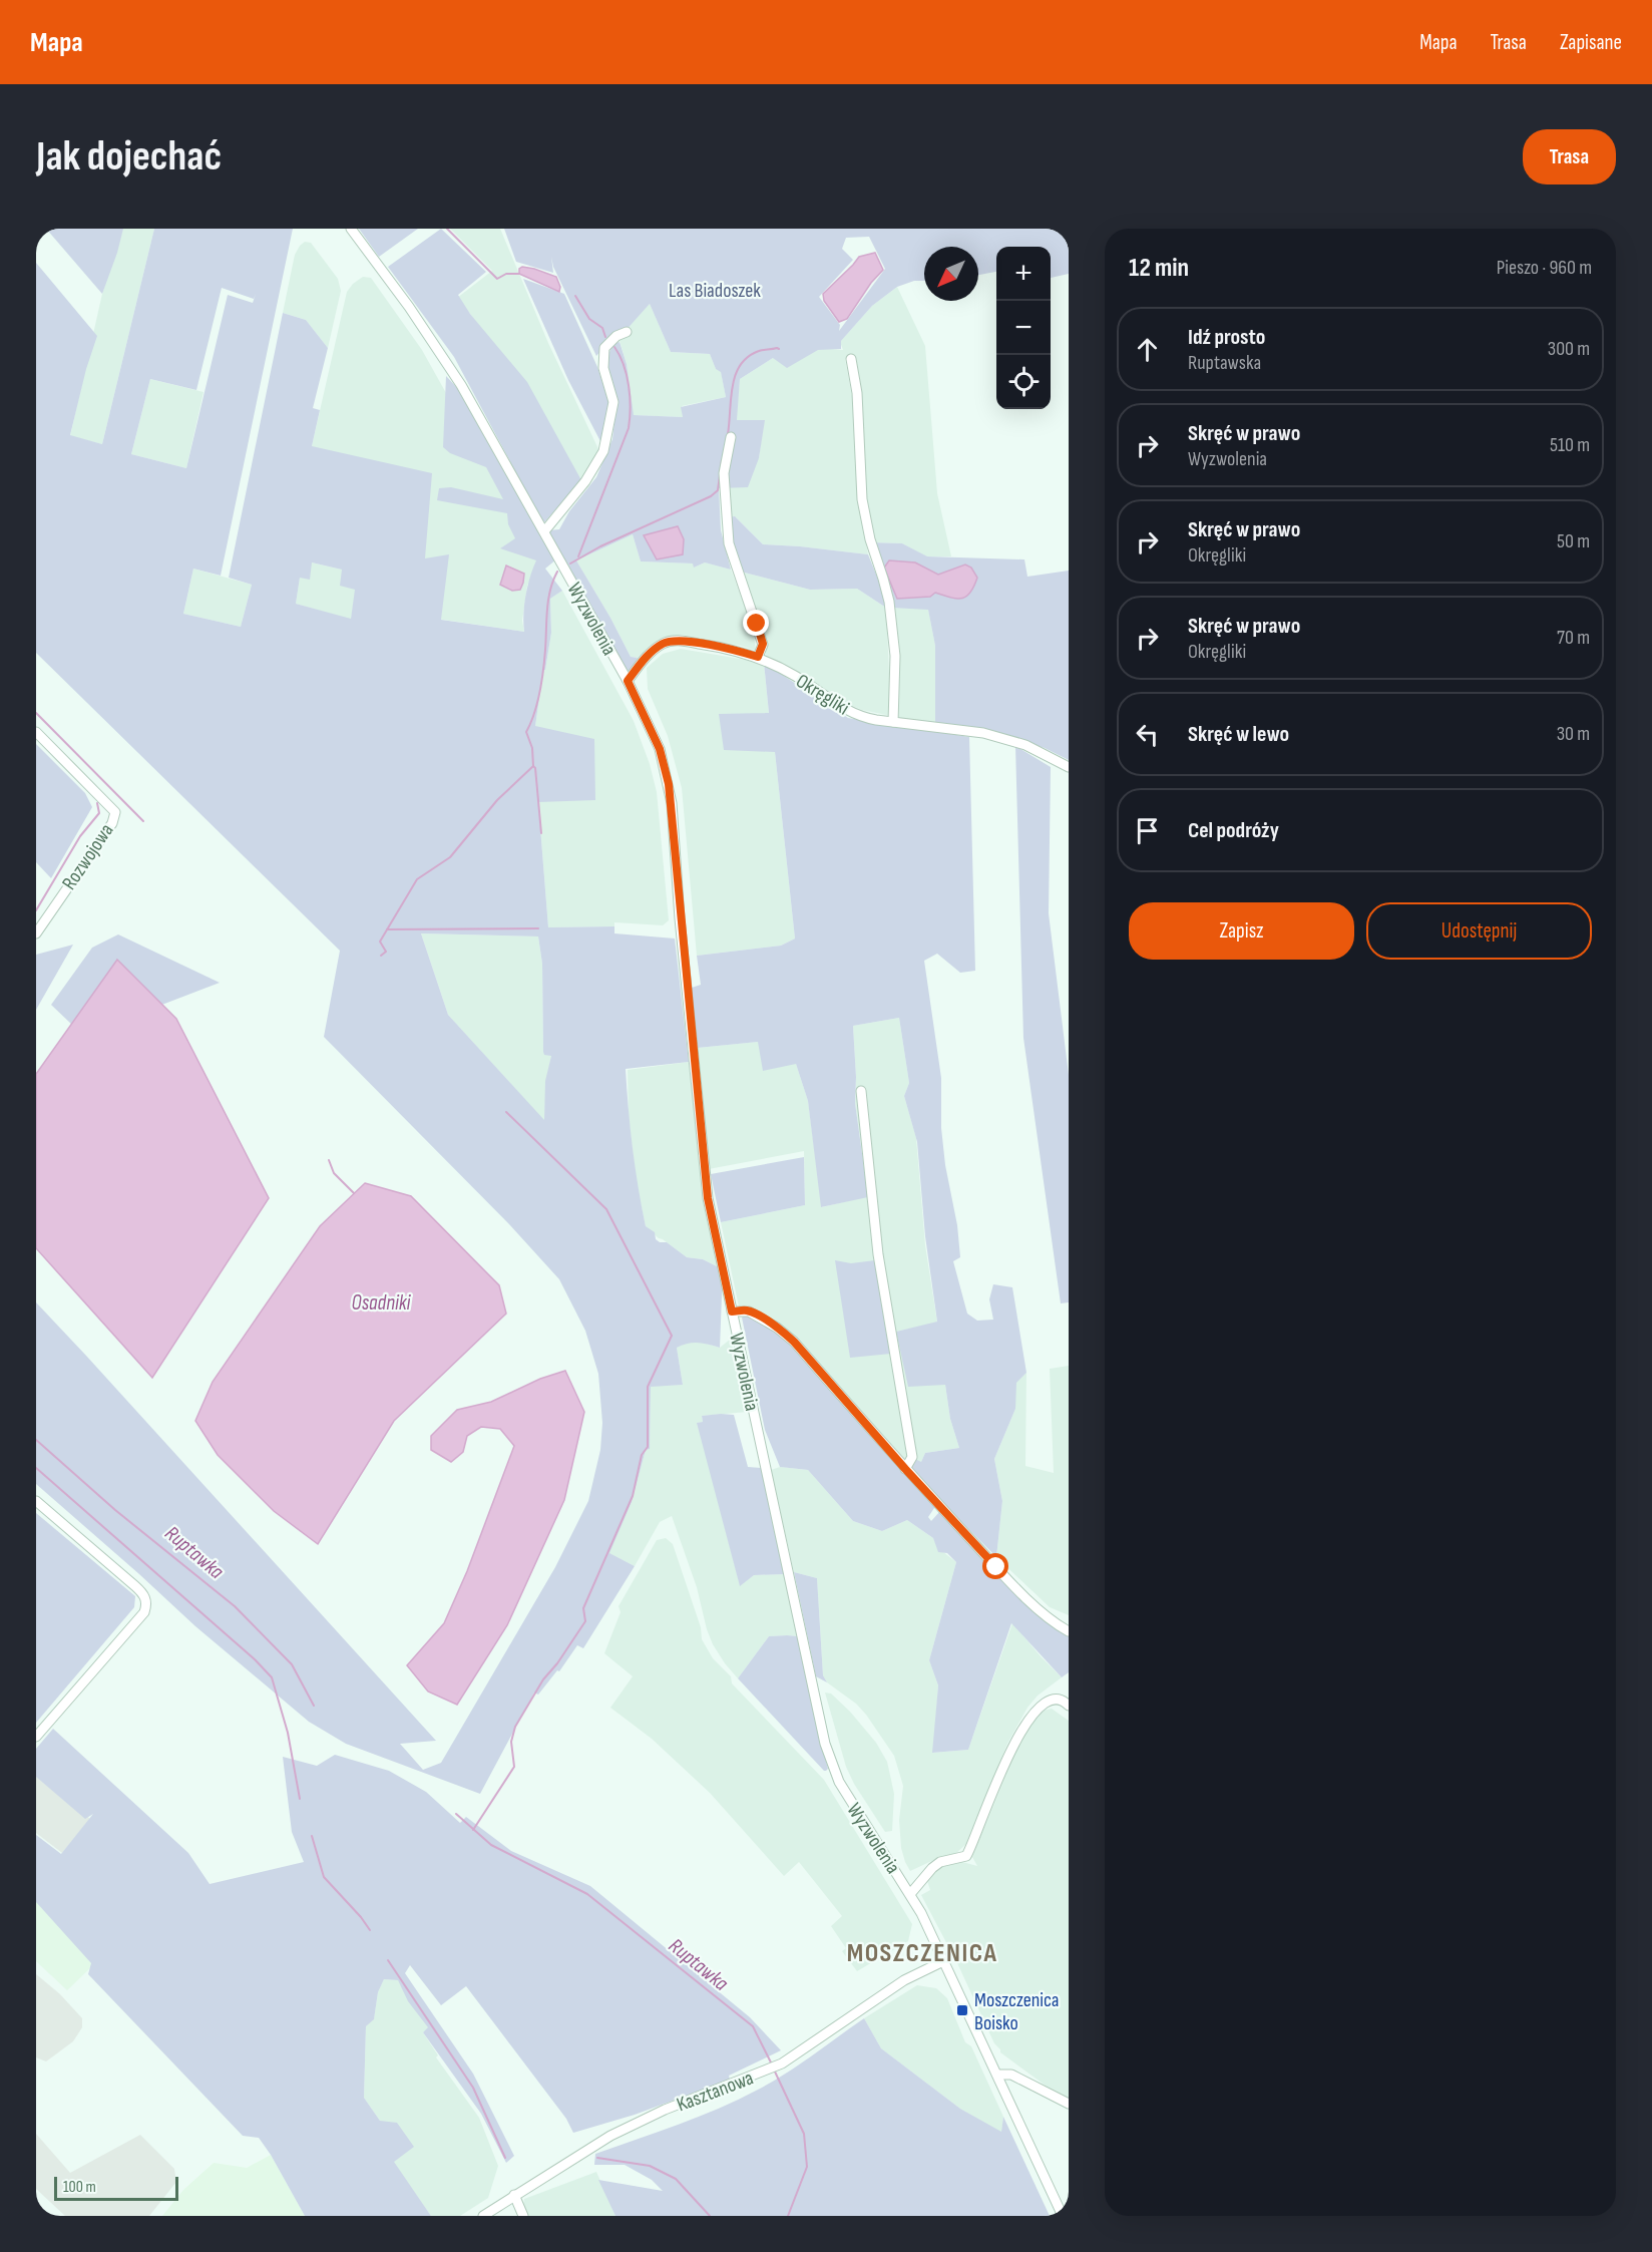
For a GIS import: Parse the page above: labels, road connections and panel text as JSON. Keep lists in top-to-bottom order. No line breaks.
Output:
{"streets":{"street":["Wyzwolenia","Okręgliki","Rozwojowa","Kasztanowa"]},"crossings":[["Wyzwolenia","Okręgliki"],["Wyzwolenia","Kasztanowa"]],"districts":["MOSZCZENICA"],"water":["Osadniki","Ruptawka"],"parks":["Las Biadoszek"],"places":{"transit":["Moszczenica Boisko"]},"scale_bar":"100 m","north":"bottom left","page":{"header":"Mapa","nav":["Mapa","Trasa","Zapisane"],"buttons":["Trasa",["Zapisz","Udostępnij"]],"title":"Jak dojechać","heading":["12 min","Pieszo · 960 m"],"map_buttons":["+","−"],"list":[["Idź prosto","Ruptawska","300 m"],["Skręć w prawo","Wyzwolenia","510 m"],["Skręć w prawo","Okręgliki","50 m"],["Skręć w prawo","Okręgliki","70 m"],["Skręć w lewo","30 m"],"Cel podróży"],"scale":"100 m"}}
